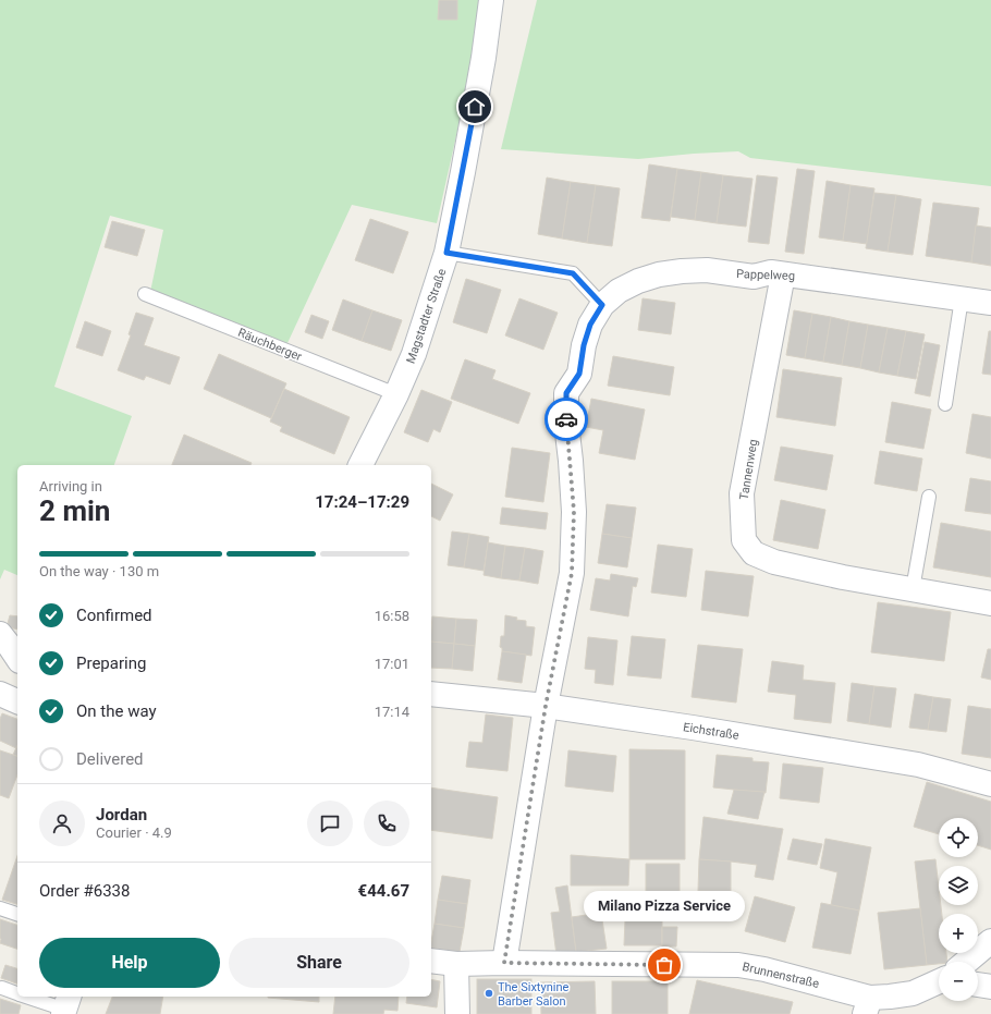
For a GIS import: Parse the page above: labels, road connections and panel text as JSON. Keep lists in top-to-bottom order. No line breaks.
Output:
{"streets":{"street":["Pappelweg","Magstadter Straße","Tannenweg","Eichstraße","Brunnenstraße"],"lane":["Räuchberger"]},"crossings":[["Pappelweg","Tannenweg"],["Pappelweg","Eichstraße"],["Pappelweg","Brunnenstraße"],["Magstadter Straße","Räuchberger"]],"places":["Milano Pizza Service","The Sixtynine Barber Salon"],"page":{"heading":["2 min","Arriving in","17:24–17:29"],"panel":["Jordan","Courier · 4.9","Order #6338","€44.67"],"bar":"On the way · 130 m","list":[["Confirmed","16:58"],["Preparing","17:01"],["On the way","17:14"],"Delivered"],"map_buttons":["+","−"],"bubble":"Milano Pizza Service","buttons":["Help","Share"]}}
